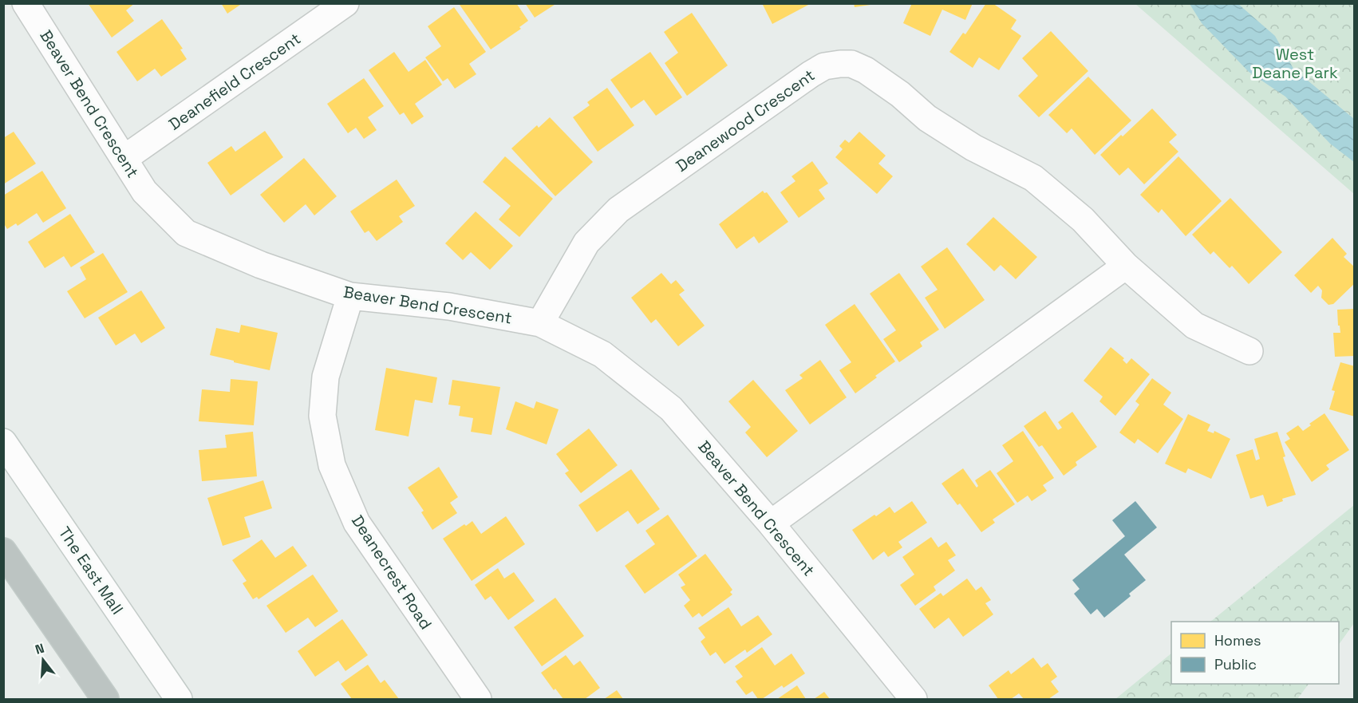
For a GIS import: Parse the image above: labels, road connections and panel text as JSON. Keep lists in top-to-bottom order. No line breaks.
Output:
{"streets":{"street":["Deanefield Crescent","Beaver Bend Crescent","Deanewood Crescent","The East Mall","Deanecrest Road"]},"crossings":[["Deanefield Crescent","Beaver Bend Crescent"],["Beaver Bend Crescent","Deanewood Crescent"],["Beaver Bend Crescent","Deanecrest Road"]],"parks":["West Deane Park"],"legend":["Homes","Public"],"north":"top"}
